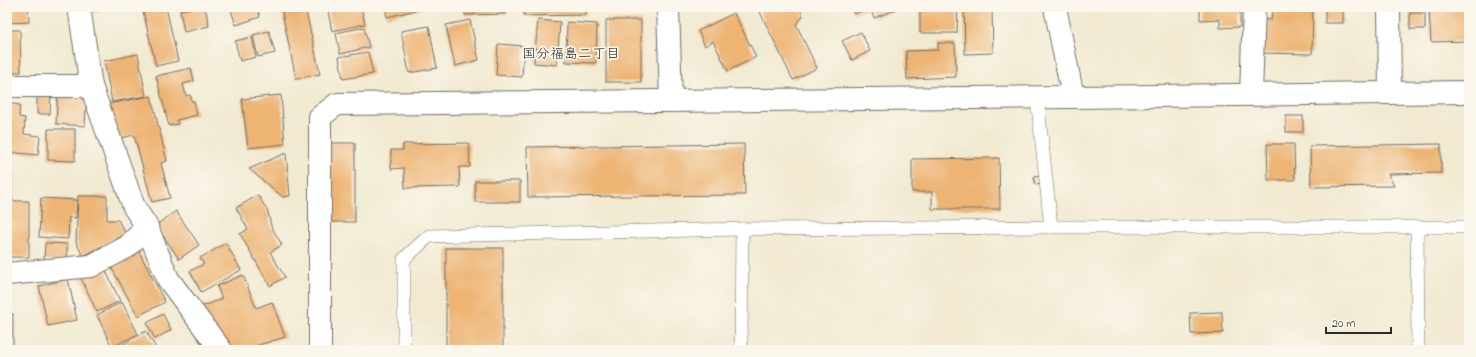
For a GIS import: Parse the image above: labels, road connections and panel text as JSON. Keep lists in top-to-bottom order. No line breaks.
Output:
{"districts":["国分福島二丁目"],"scale_bar":"20 m"}
